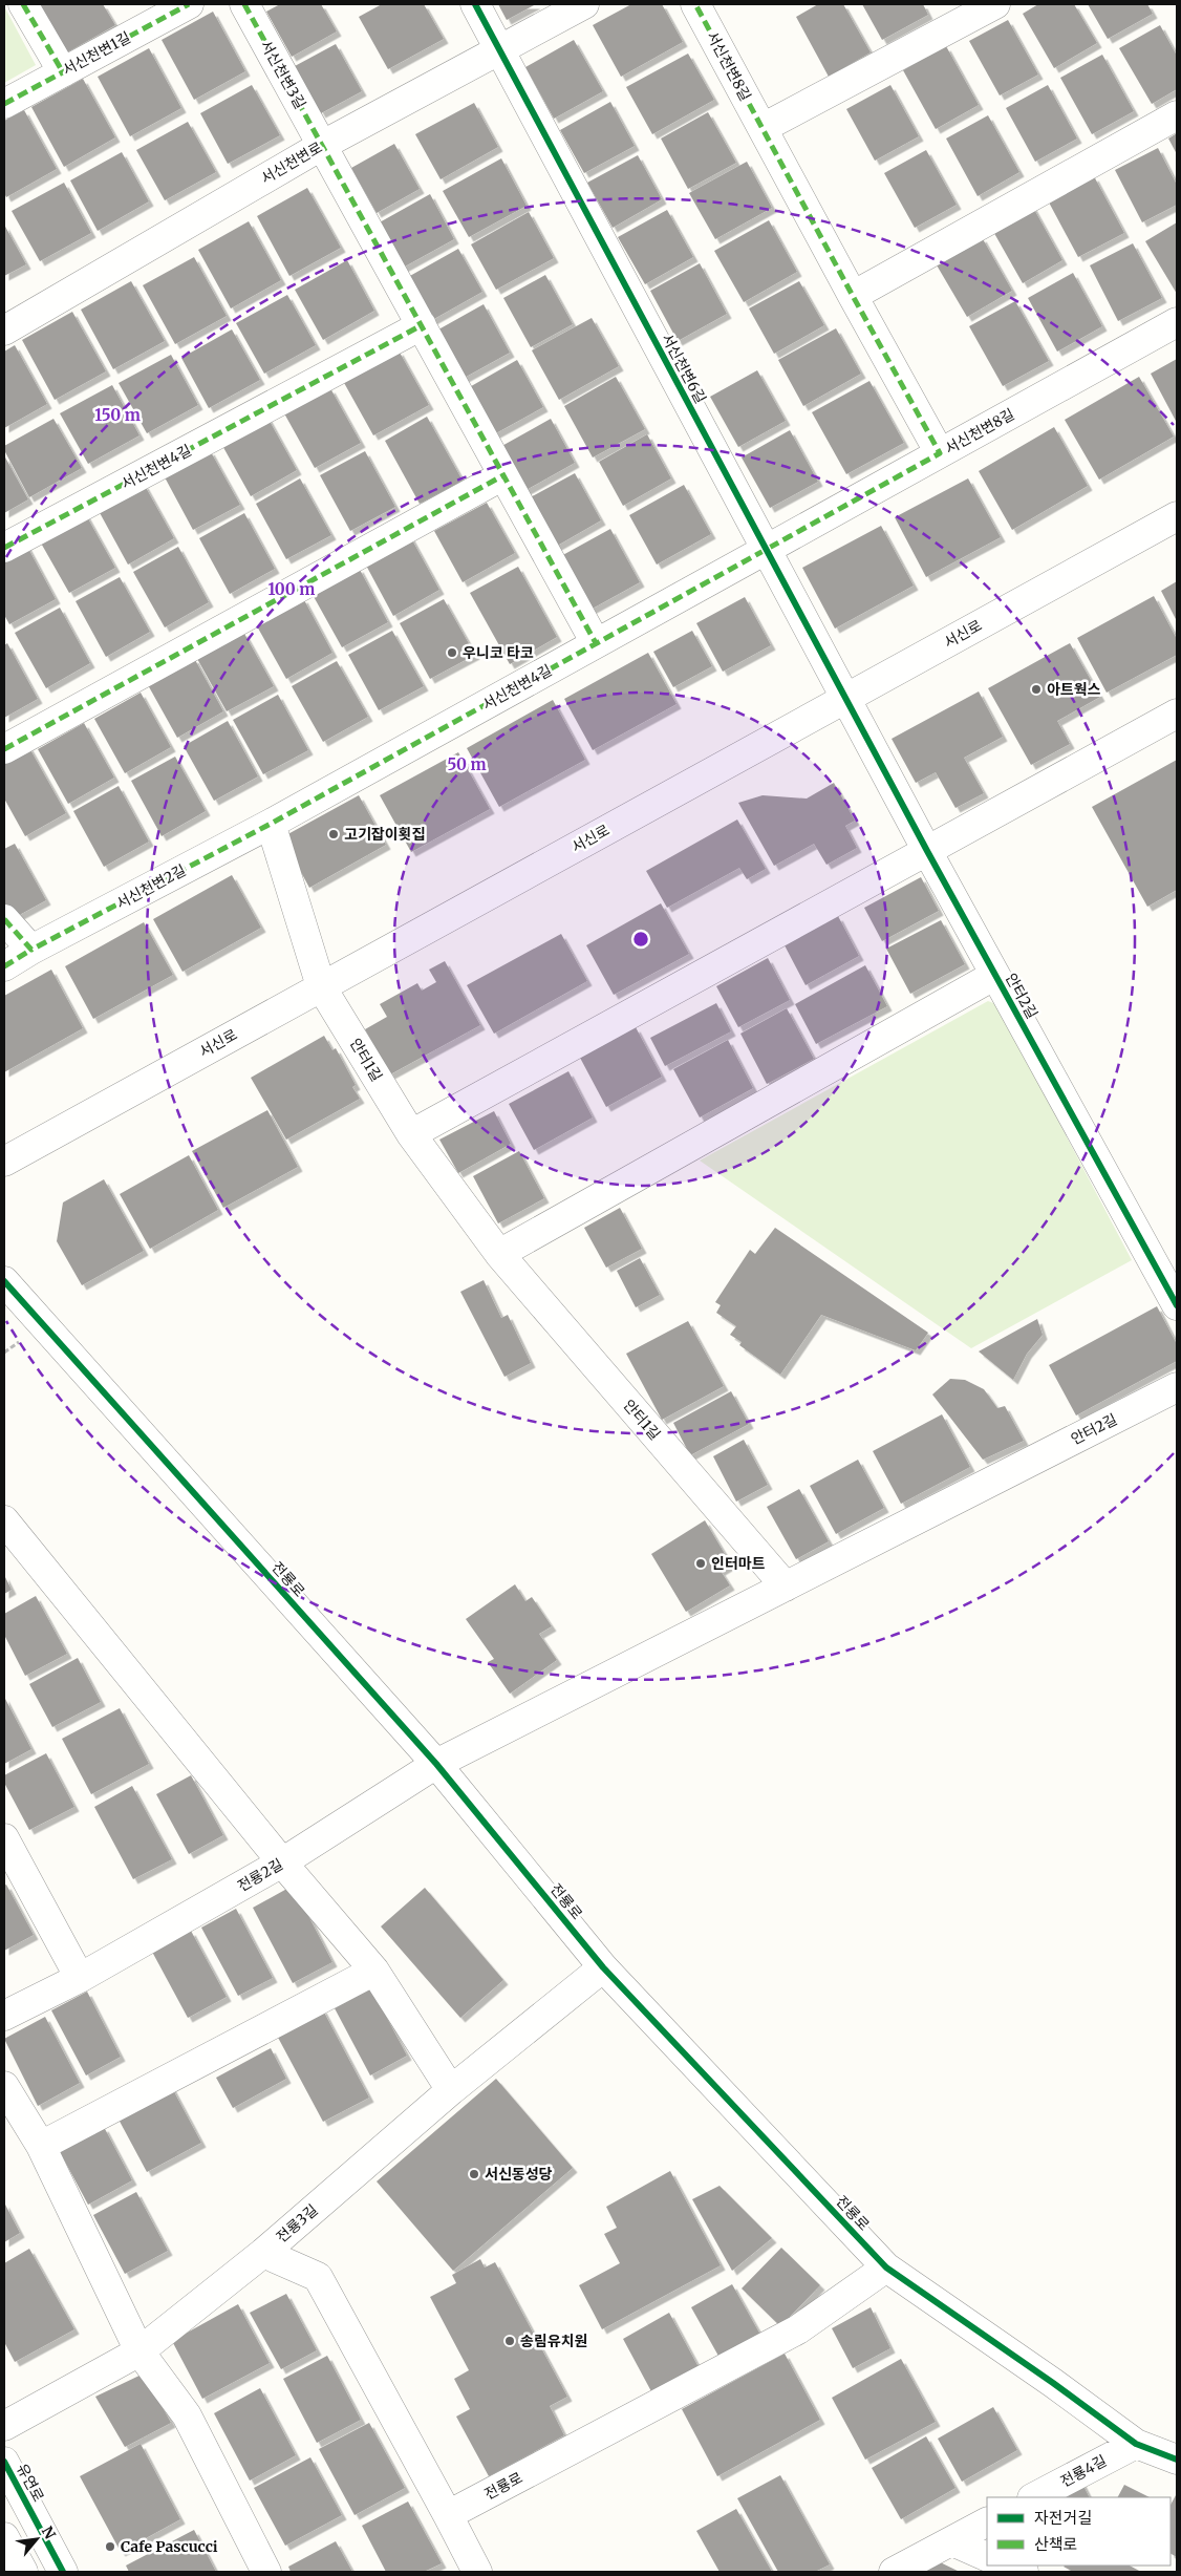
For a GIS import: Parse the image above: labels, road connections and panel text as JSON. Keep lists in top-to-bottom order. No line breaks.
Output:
{"streets":{"street":["서신천변1길","서신천변8길","서신천변3길","서신천변로","서신천변6길","서신천변4길","서신로","서신천변2길","안터2길","안터1길","전룡로","전룡2길","전룡3길","전룡4길","유연로"]},"crossings":[["서신천변8길","서신천변4길"],["서신천변3길","서신천변로"],["서신천변로","서신천변6길"],["서신천변6길","서신천변4길"],["서신천변6길","서신로"],["서신천변6길","안터2길"],["서신천변4길","서신천변2길"],["서신천변4길","안터1길"],["서신로","안터2길"],["서신로","안터1길"],["서신천변2길","안터1길"],["안터2길","안터1길"],["전룡로","전룡2길"],["전룡로","전룡3길"],["전룡로","전룡4길"]],"places":["우니코 타코","아트웍스","고기잡이횟집","인터마트","서신동성당","송림유치원","Cafe Pascucci"],"legend":["자전거길","산책로"],"north":"top right","rings":["150 m","100 m","50 m"]}
